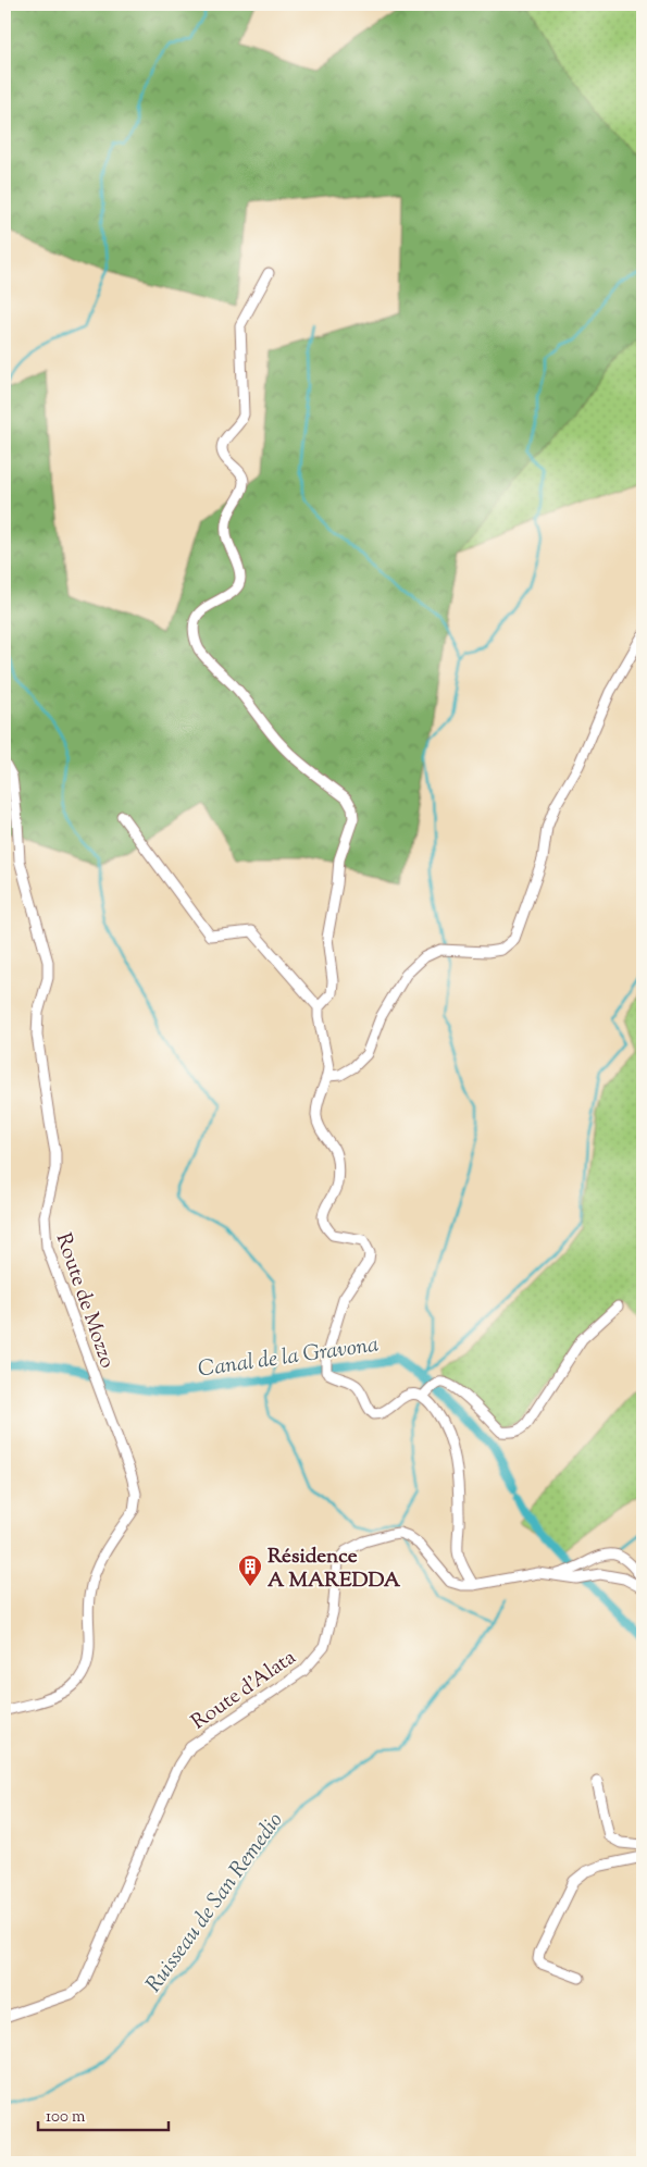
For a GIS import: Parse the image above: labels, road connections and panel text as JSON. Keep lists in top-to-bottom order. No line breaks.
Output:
{"streets":{"street":["Route de Mozzo","Route d'Alata"]},"water":["Canal de la Gravona","Ruisseau de San Remedio"],"places":{"building":["Résidence A MAREDDA"]},"scale_bar":"100 m"}
